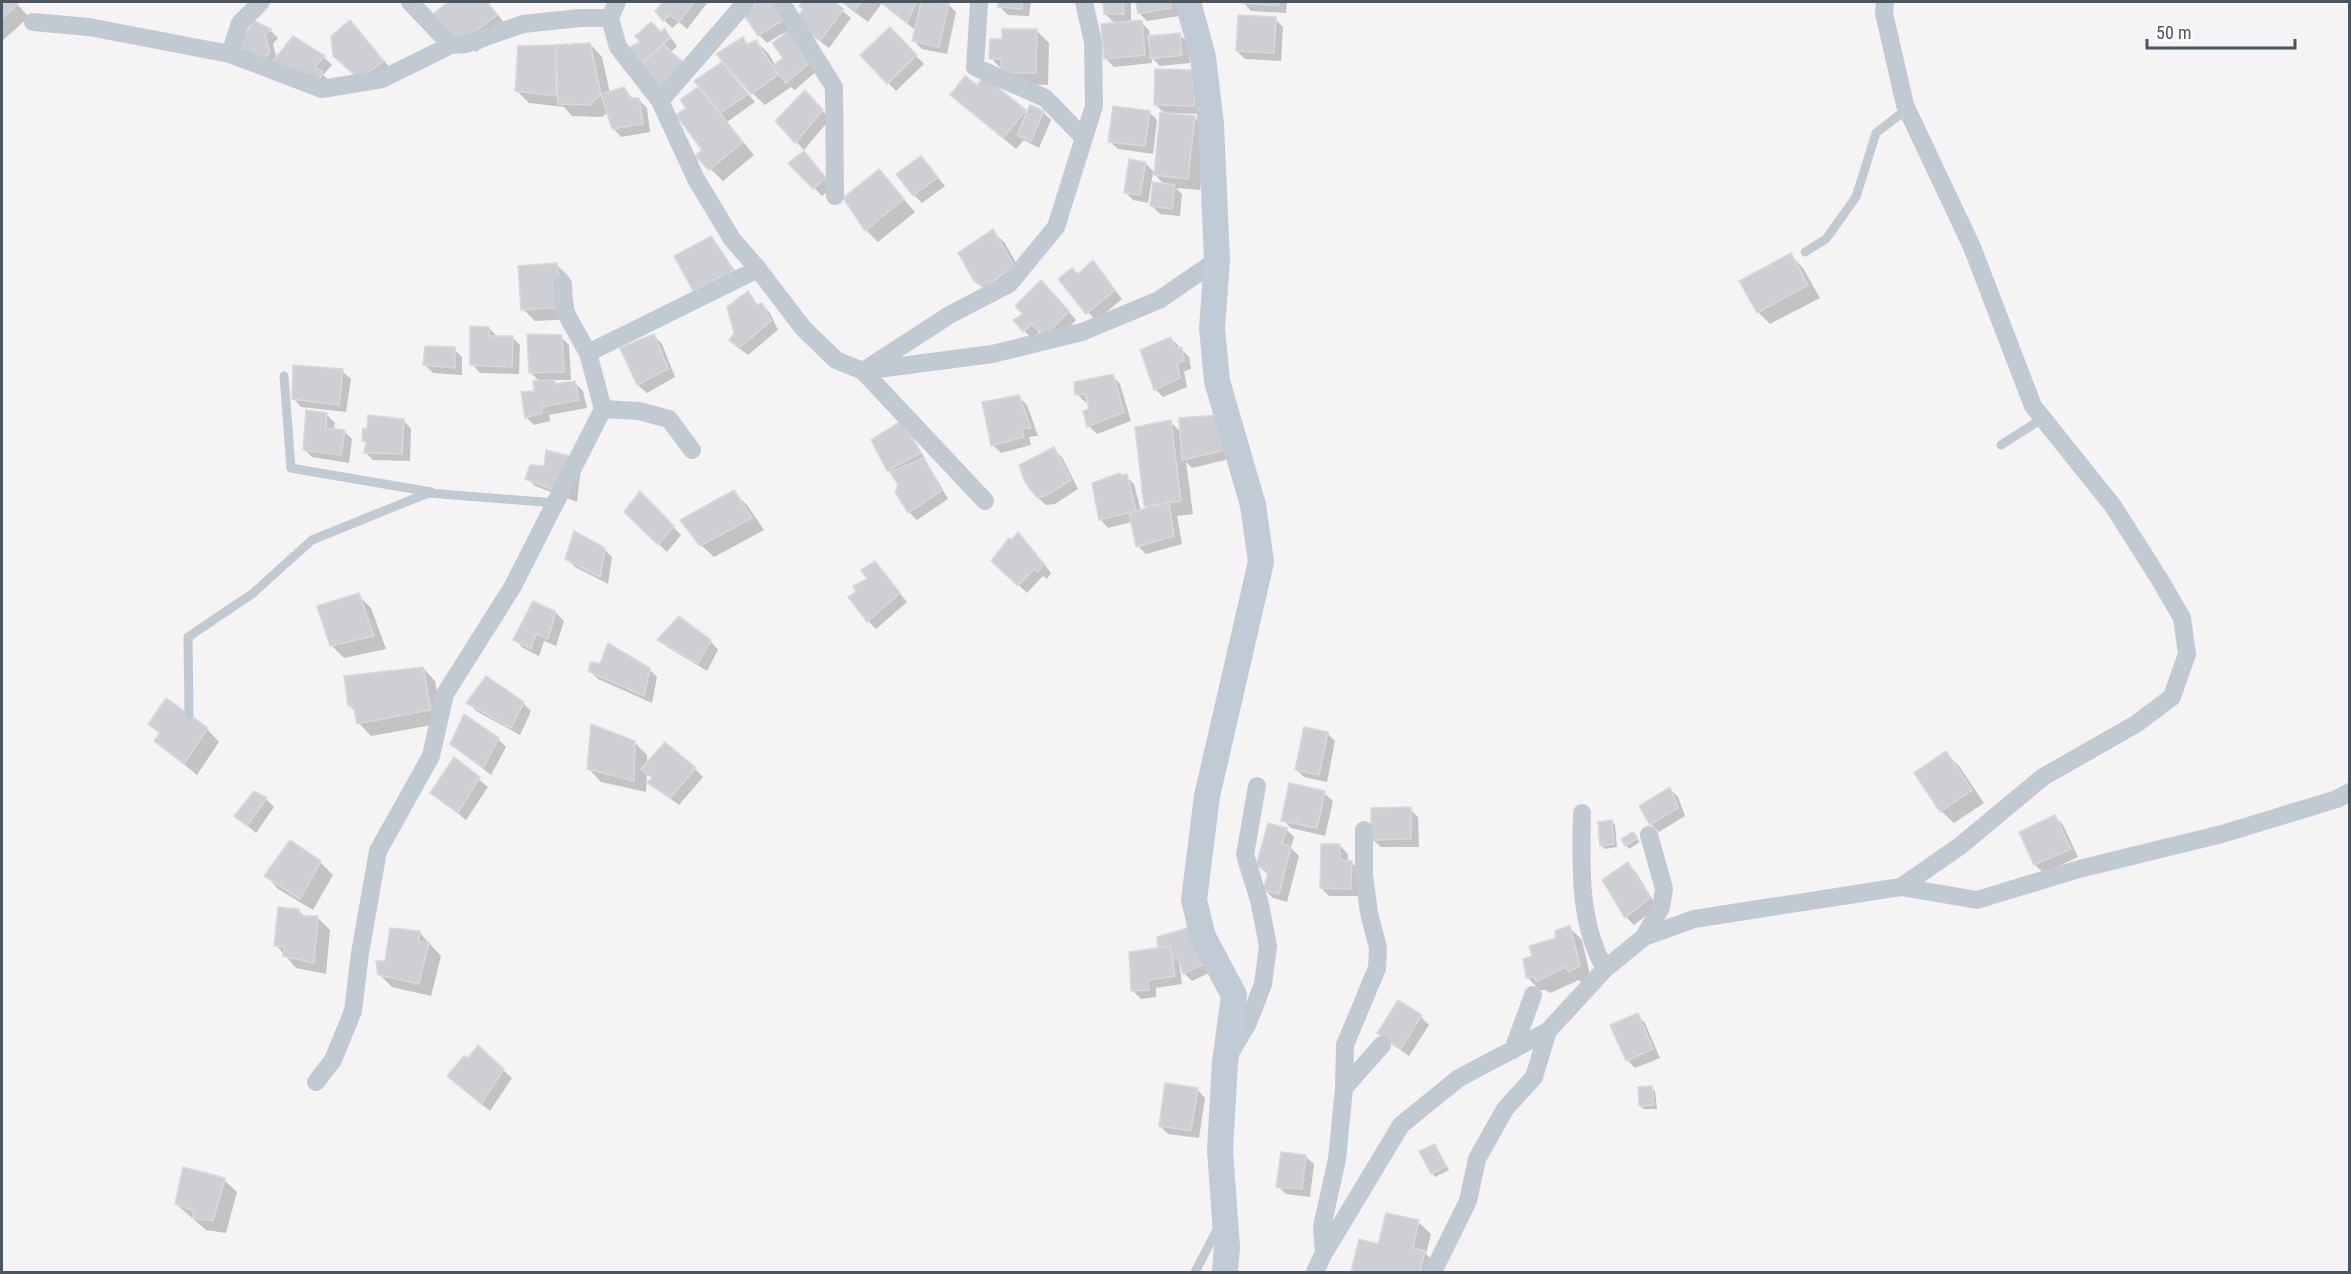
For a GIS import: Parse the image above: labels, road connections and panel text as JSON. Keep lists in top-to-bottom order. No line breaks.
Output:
{"scale_bar":"50 m"}
